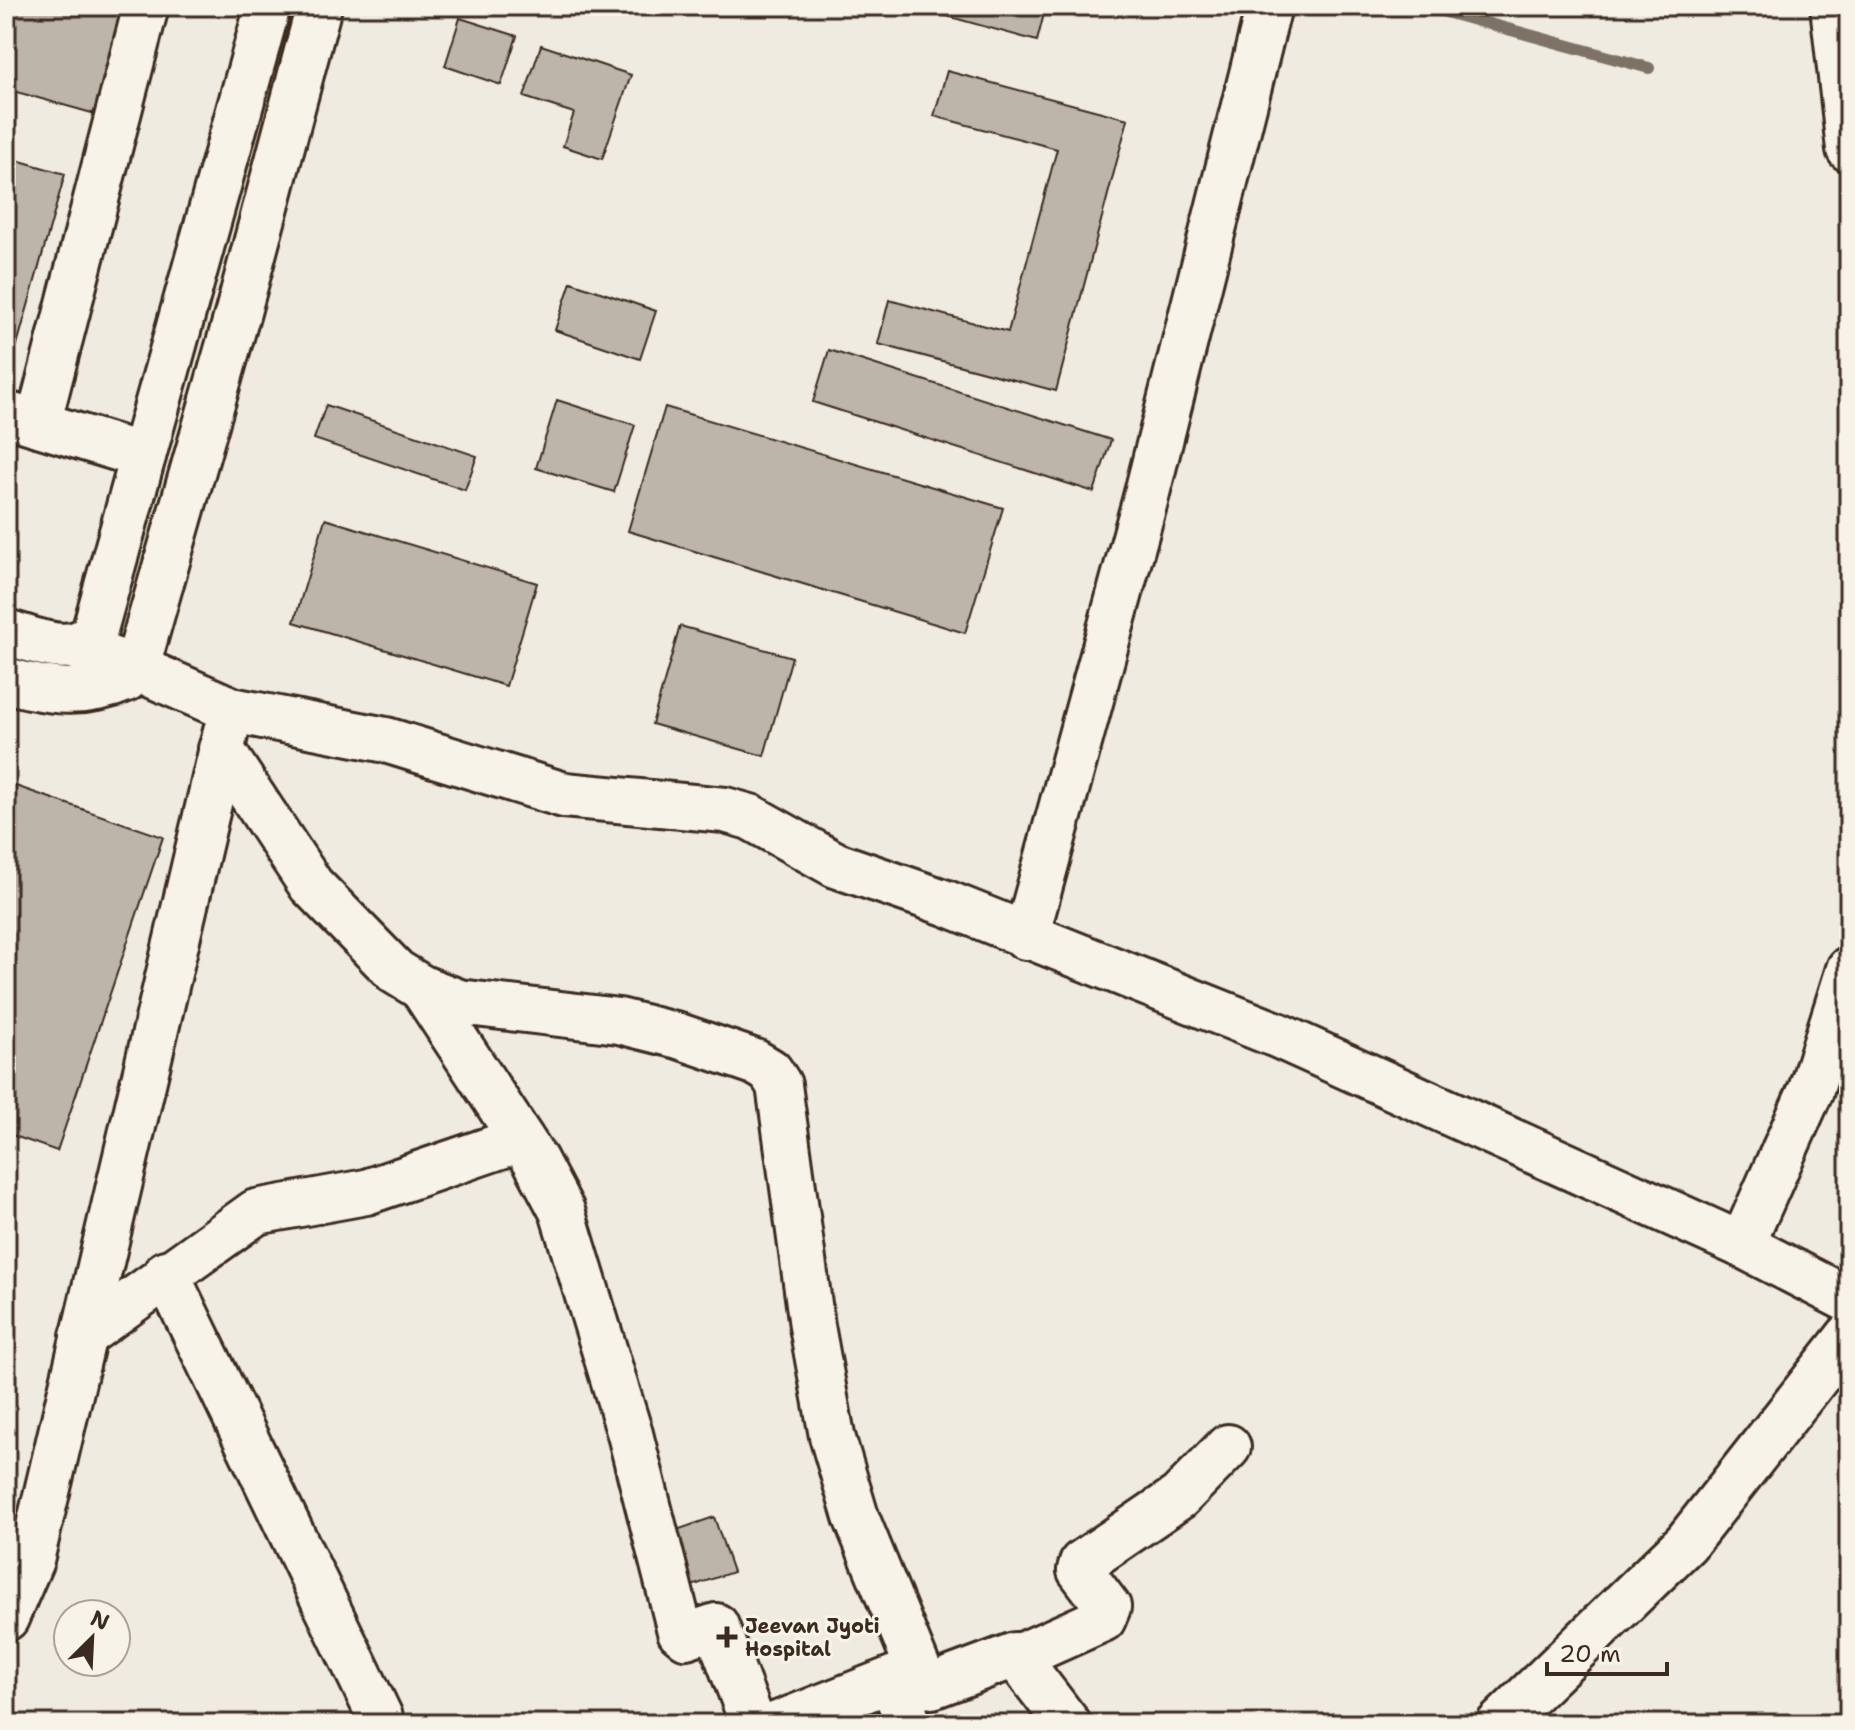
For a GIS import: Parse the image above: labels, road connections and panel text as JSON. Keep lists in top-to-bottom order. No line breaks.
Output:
{"places":{"health":["Jeevan Jyoti Hospital"]},"scale_bar":"20 m","north":"top right"}
